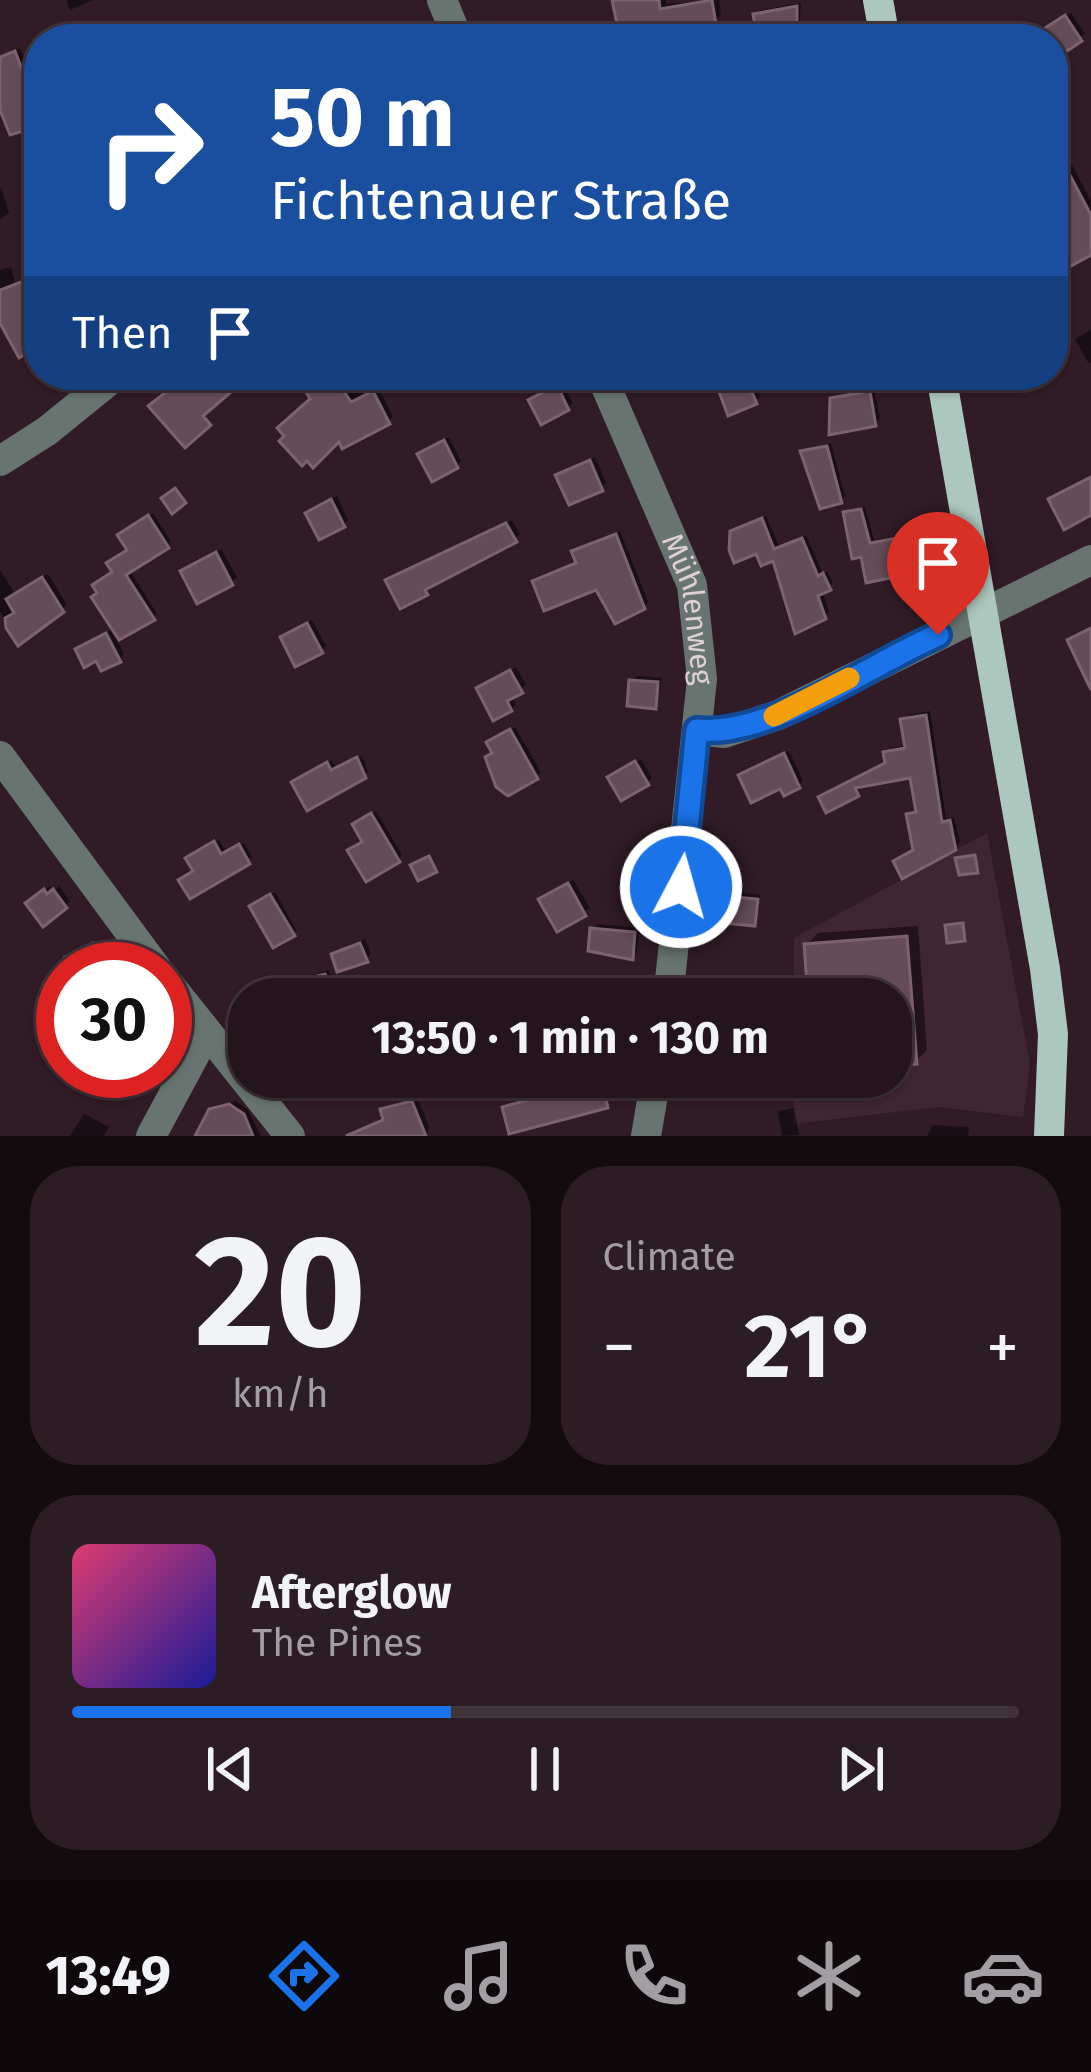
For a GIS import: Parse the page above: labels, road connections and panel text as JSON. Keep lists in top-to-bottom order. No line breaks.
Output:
{"streets":{"street":["Mühlenweg"]},"page":{"turn":["50 m","Fichtenauer Straße"],"then":"Then","limit":"30","trip":"13:50 · 1 min · 130 m","tile":[["20","km/h"],"Climate"],"heat":["−","21°","+"],"song":["Afterglow","The Pines"],"tabs":"13:49"}}
